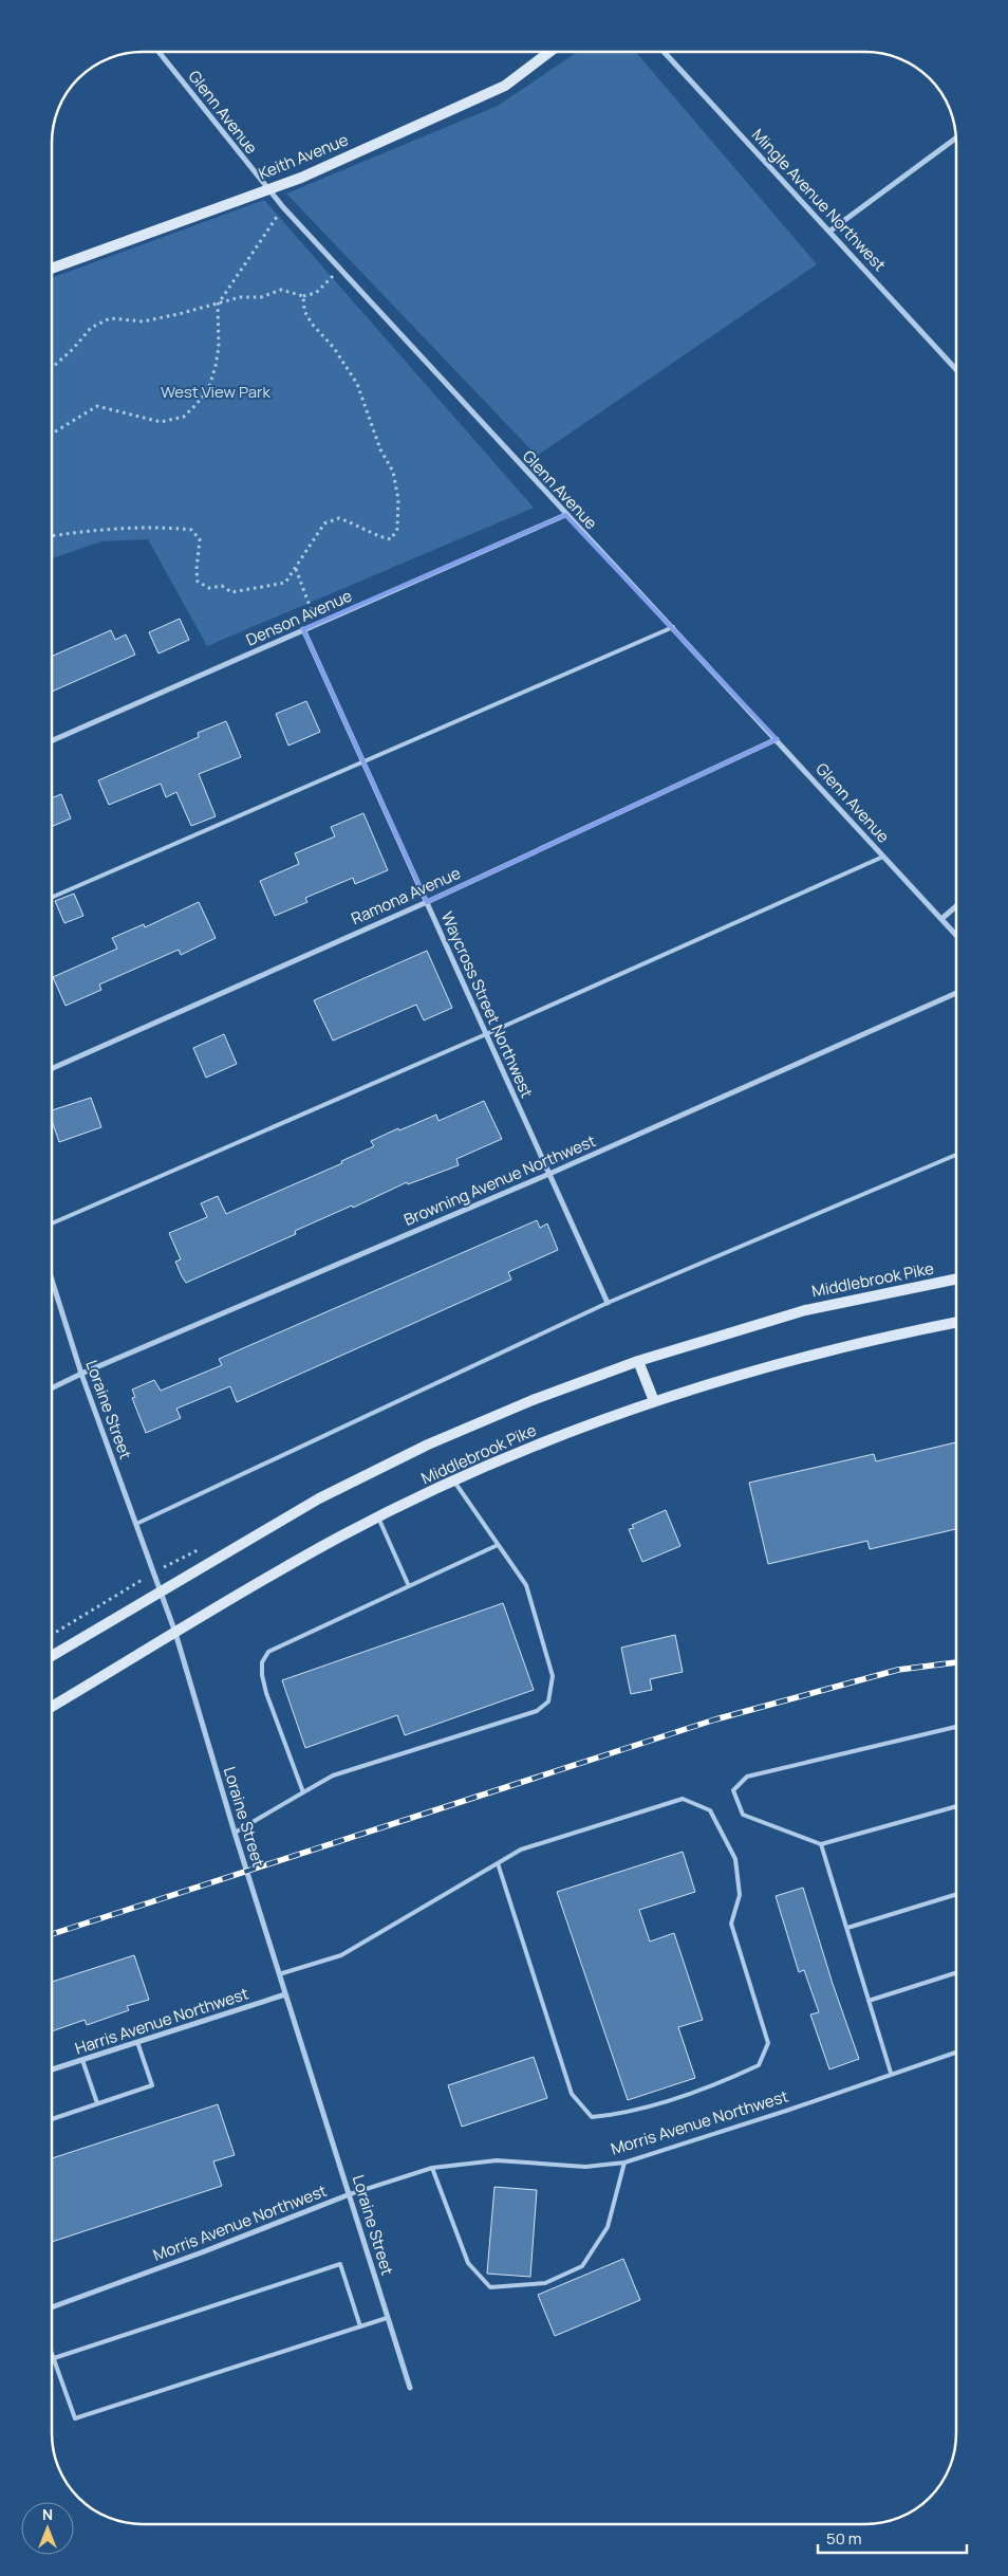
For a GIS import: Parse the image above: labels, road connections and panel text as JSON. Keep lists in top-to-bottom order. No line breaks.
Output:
{"streets":{"main road":["Keith Avenue","Middlebrook Pike"],"street":["Glenn Avenue","Mingle Avenue Northwest","Denson Avenue","Ramona Avenue","Waycross Street Northwest","Browning Avenue Northwest","Loraine Street","Harris Avenue Northwest","Morris Avenue Northwest"]},"crossings":[["Glenn Avenue","Keith Avenue"],["Glenn Avenue","Denson Avenue"],["Glenn Avenue","Ramona Avenue"],["Denson Avenue","Waycross Street Northwest"],["Ramona Avenue","Waycross Street Northwest"],["Waycross Street Northwest","Browning Avenue Northwest"],["Browning Avenue Northwest","Loraine Street"],["Middlebrook Pike","Loraine Street"],["Loraine Street","Harris Avenue Northwest"],["Loraine Street","Morris Avenue Northwest"]],"parks":["West View Park"],"scale_bar":"50 m","north":"top"}
